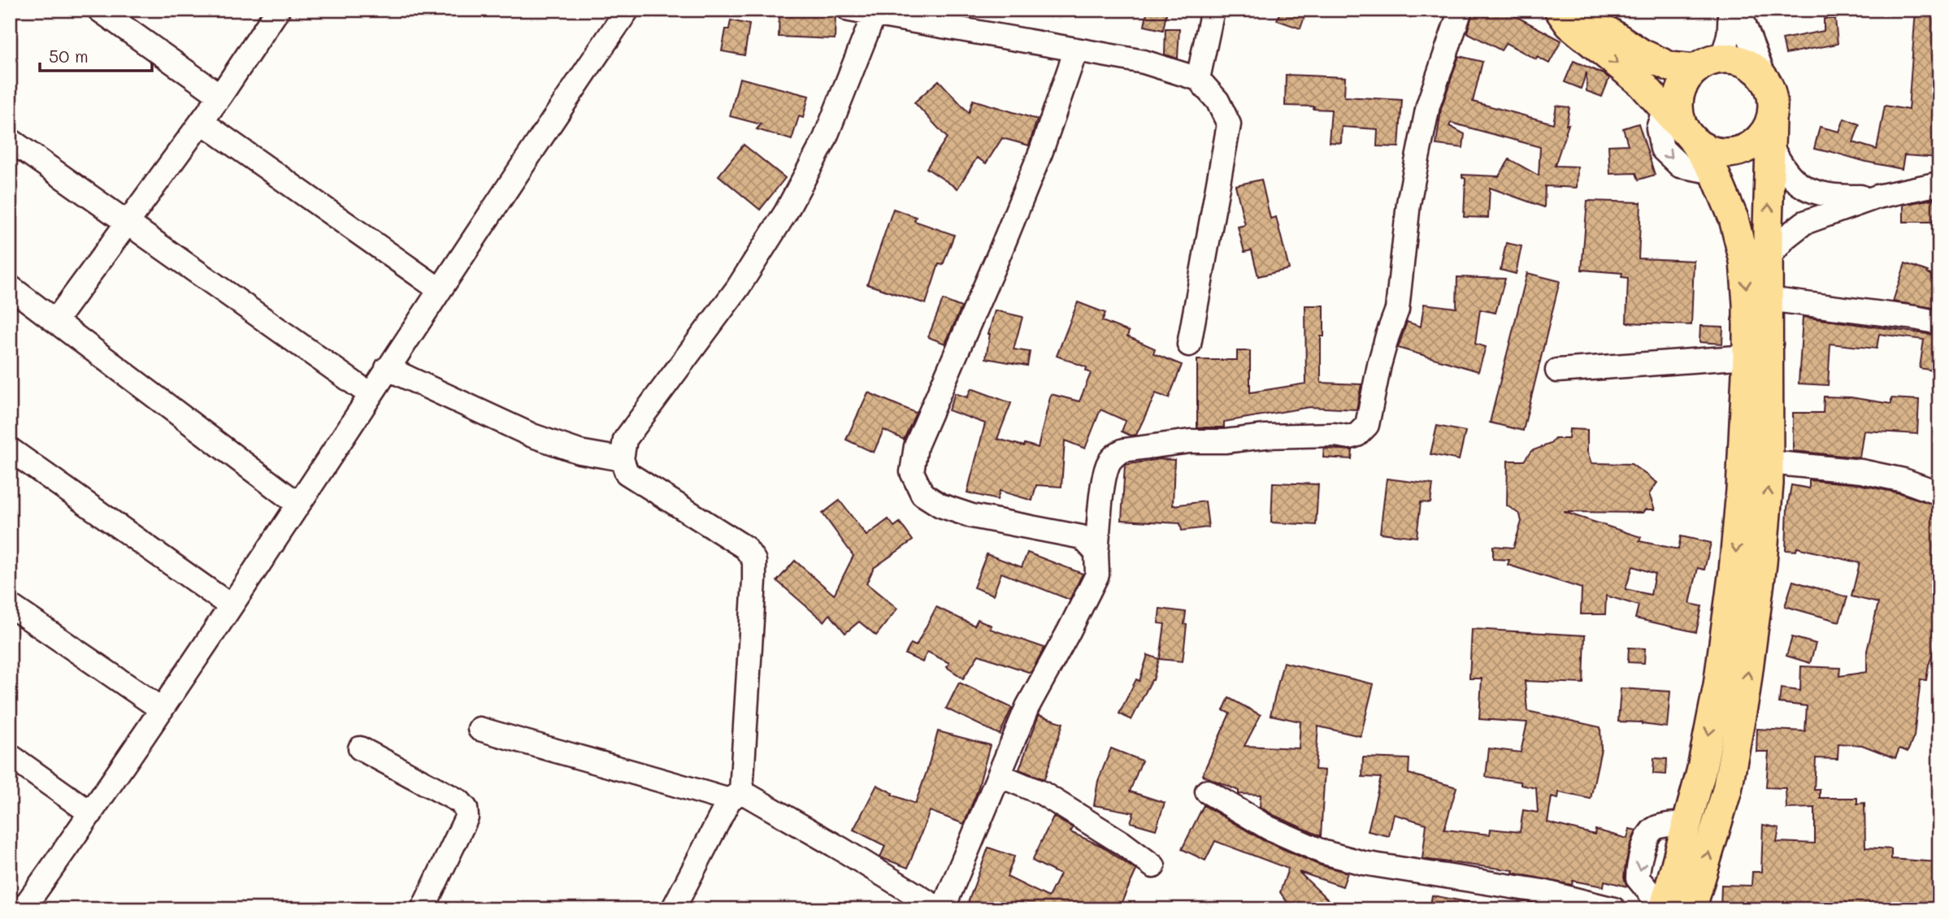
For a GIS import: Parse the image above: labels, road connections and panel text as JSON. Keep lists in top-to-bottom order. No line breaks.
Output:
{"scale_bar":"50 m"}
